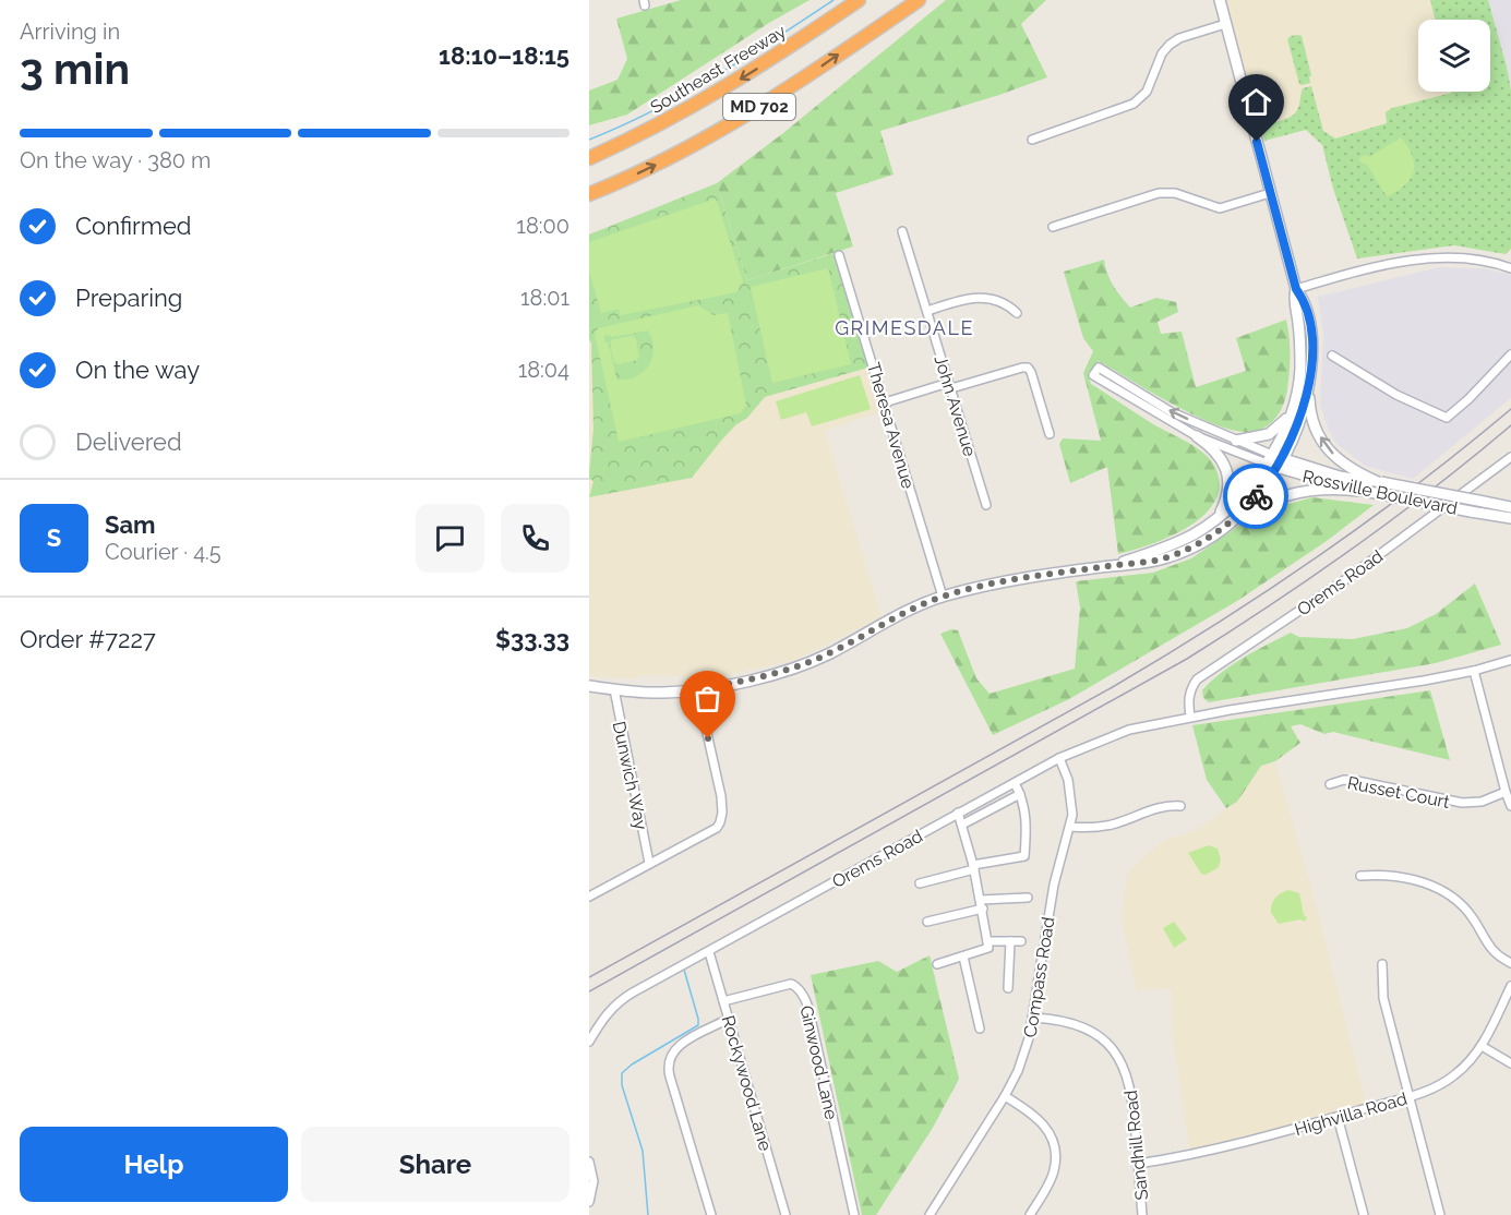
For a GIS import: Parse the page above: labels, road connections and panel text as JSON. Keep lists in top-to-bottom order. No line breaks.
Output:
{"streets":{"highway":["Southeast Freeway","MD 702"],"main road":["Rossville Boulevard"],"street":["John Avenue","Theresa Avenue","Orems Road","Dunwich Way","Russet Court","Compass Road","Ginwood Lane","Rockywood Lane","Highvilla Road","Sandhill Road"]},"crossings":[["Orems Road","Compass Road"],["Orems Road","Rockywood Lane"],["Compass Road","Sandhill Road"],["Ginwood Lane","Rockywood Lane"],["Highvilla Road","Sandhill Road"]],"districts":["GRIMESDALE"],"page":{"heading":["3 min","Arriving in","18:10–18:15"],"panel":["Sam","Courier · 4.5","Order #7227","$33.33"],"bar":"On the way · 380 m","list":[["Confirmed","18:00"],["Preparing","18:01"],["On the way","18:04"],"Delivered"],"round":"S","buttons":["Help","Share"]}}
